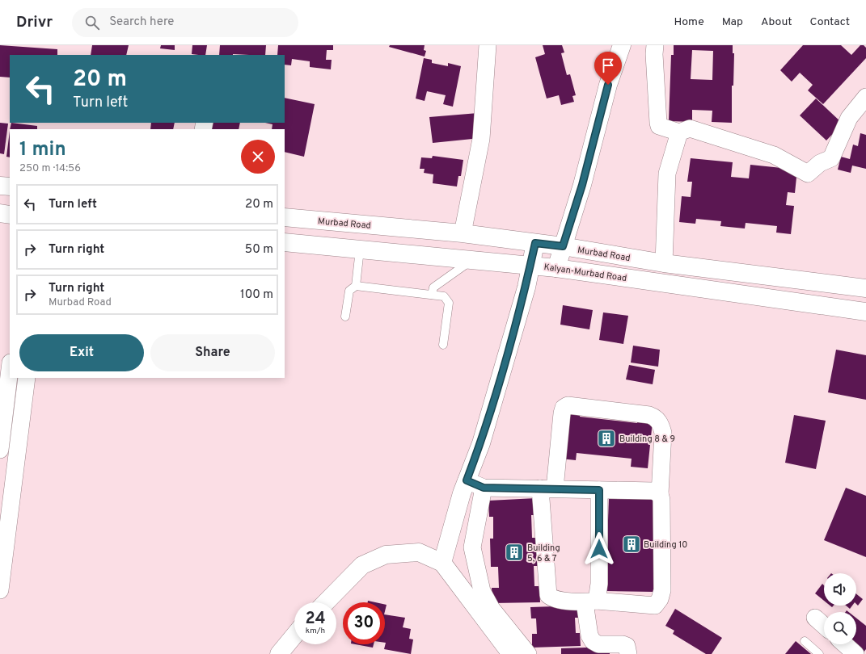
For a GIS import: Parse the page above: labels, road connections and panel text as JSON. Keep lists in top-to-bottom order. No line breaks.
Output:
{"streets":{"main road":["Murbad Road","Kalyan-Murbad Road"]},"places":{"building":["Building 8 & 9","Building 10","Building 5, 6 & 7"]},"page":{"header":"Drivr","search":"Search here","nav":["Home","Map","About","Contact"],"turn":["20 m","Turn left"],"heading":["1 min","250 m · 14:56"],"list":[{"name":"Turn left","value":"20 m"},{"name":"Turn right","value":"50 m"},{"name":"Turn right","note":"Murbad Road","value":"100 m"}],"buttons":["Exit","Share"],"speed":"24 km/h","limit":"30"}}
